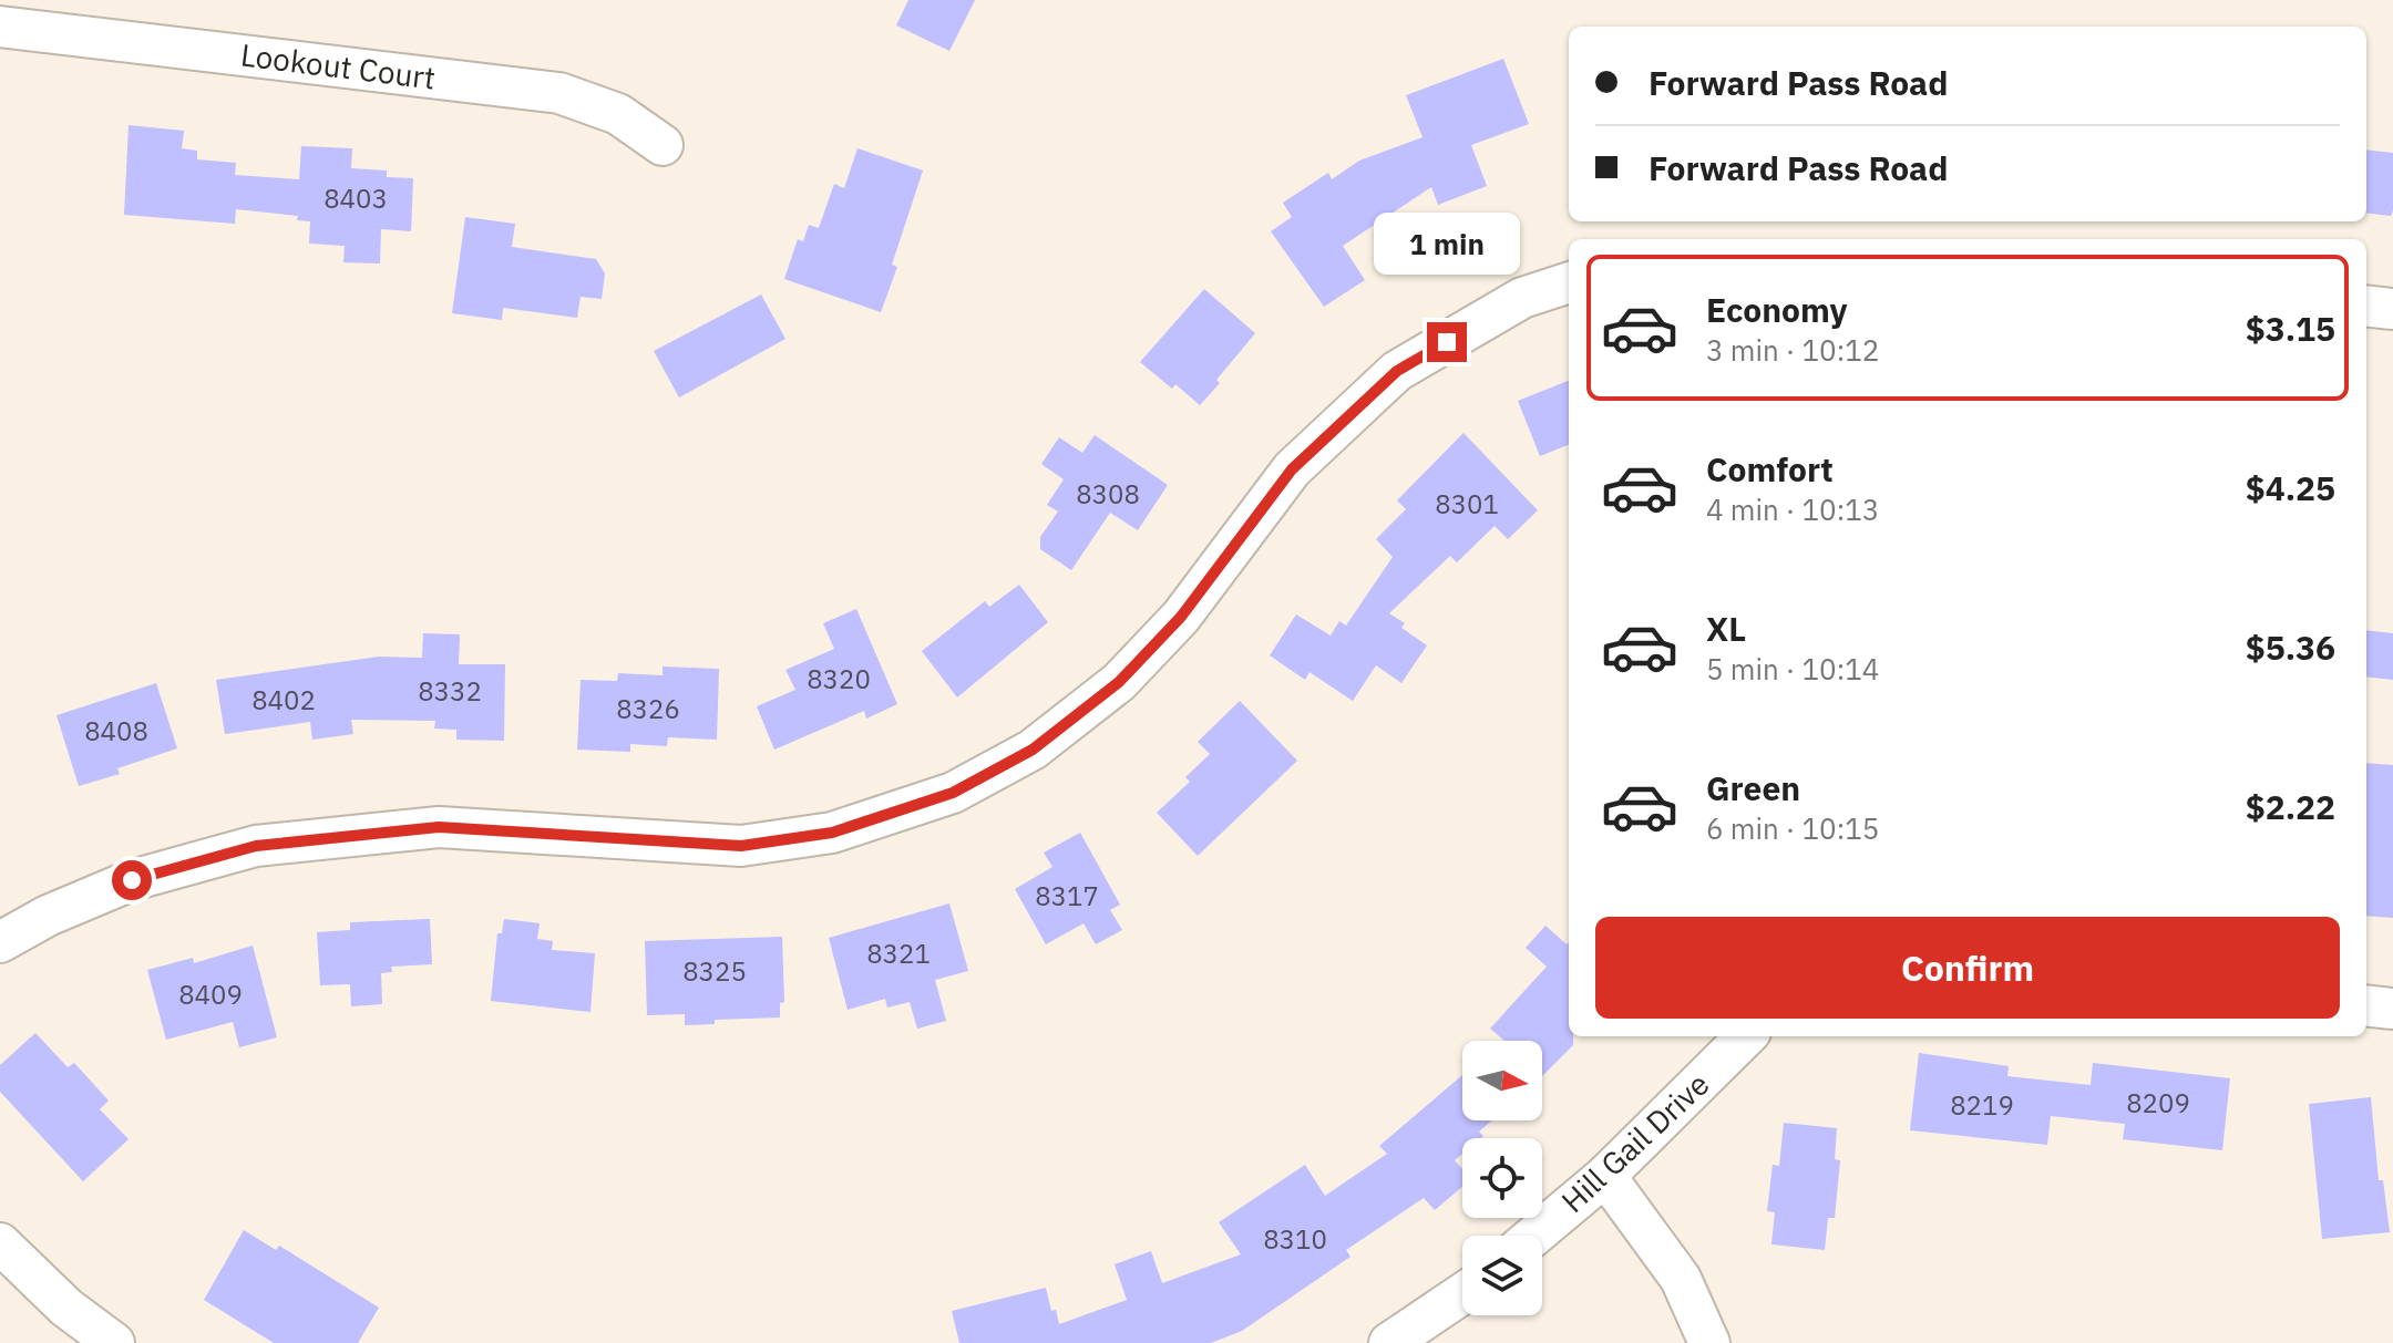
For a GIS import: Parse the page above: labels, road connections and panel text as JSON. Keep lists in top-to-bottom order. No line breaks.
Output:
{"streets":{"street":["Lookout Court","Hill Gail Drive"]},"house_numbers":["8403","8308","8301","8320","8332","8402","8326","8408","8317","8321","8325","8409","8209","8219","8310"],"north":"right","page":{"banner":["Forward Pass Road","Forward Pass Road"],"bubble":"1 min","list":[{"name":"Economy","note":"3 min · 10:12","value":"$3.15"},{"name":"Comfort","note":"4 min · 10:13","value":"$4.25"},{"name":"XL","note":"5 min · 10:14","value":"$5.36"},{"name":"Green","note":"6 min · 10:15","value":"$2.22"}],"buttons":"Confirm"}}
